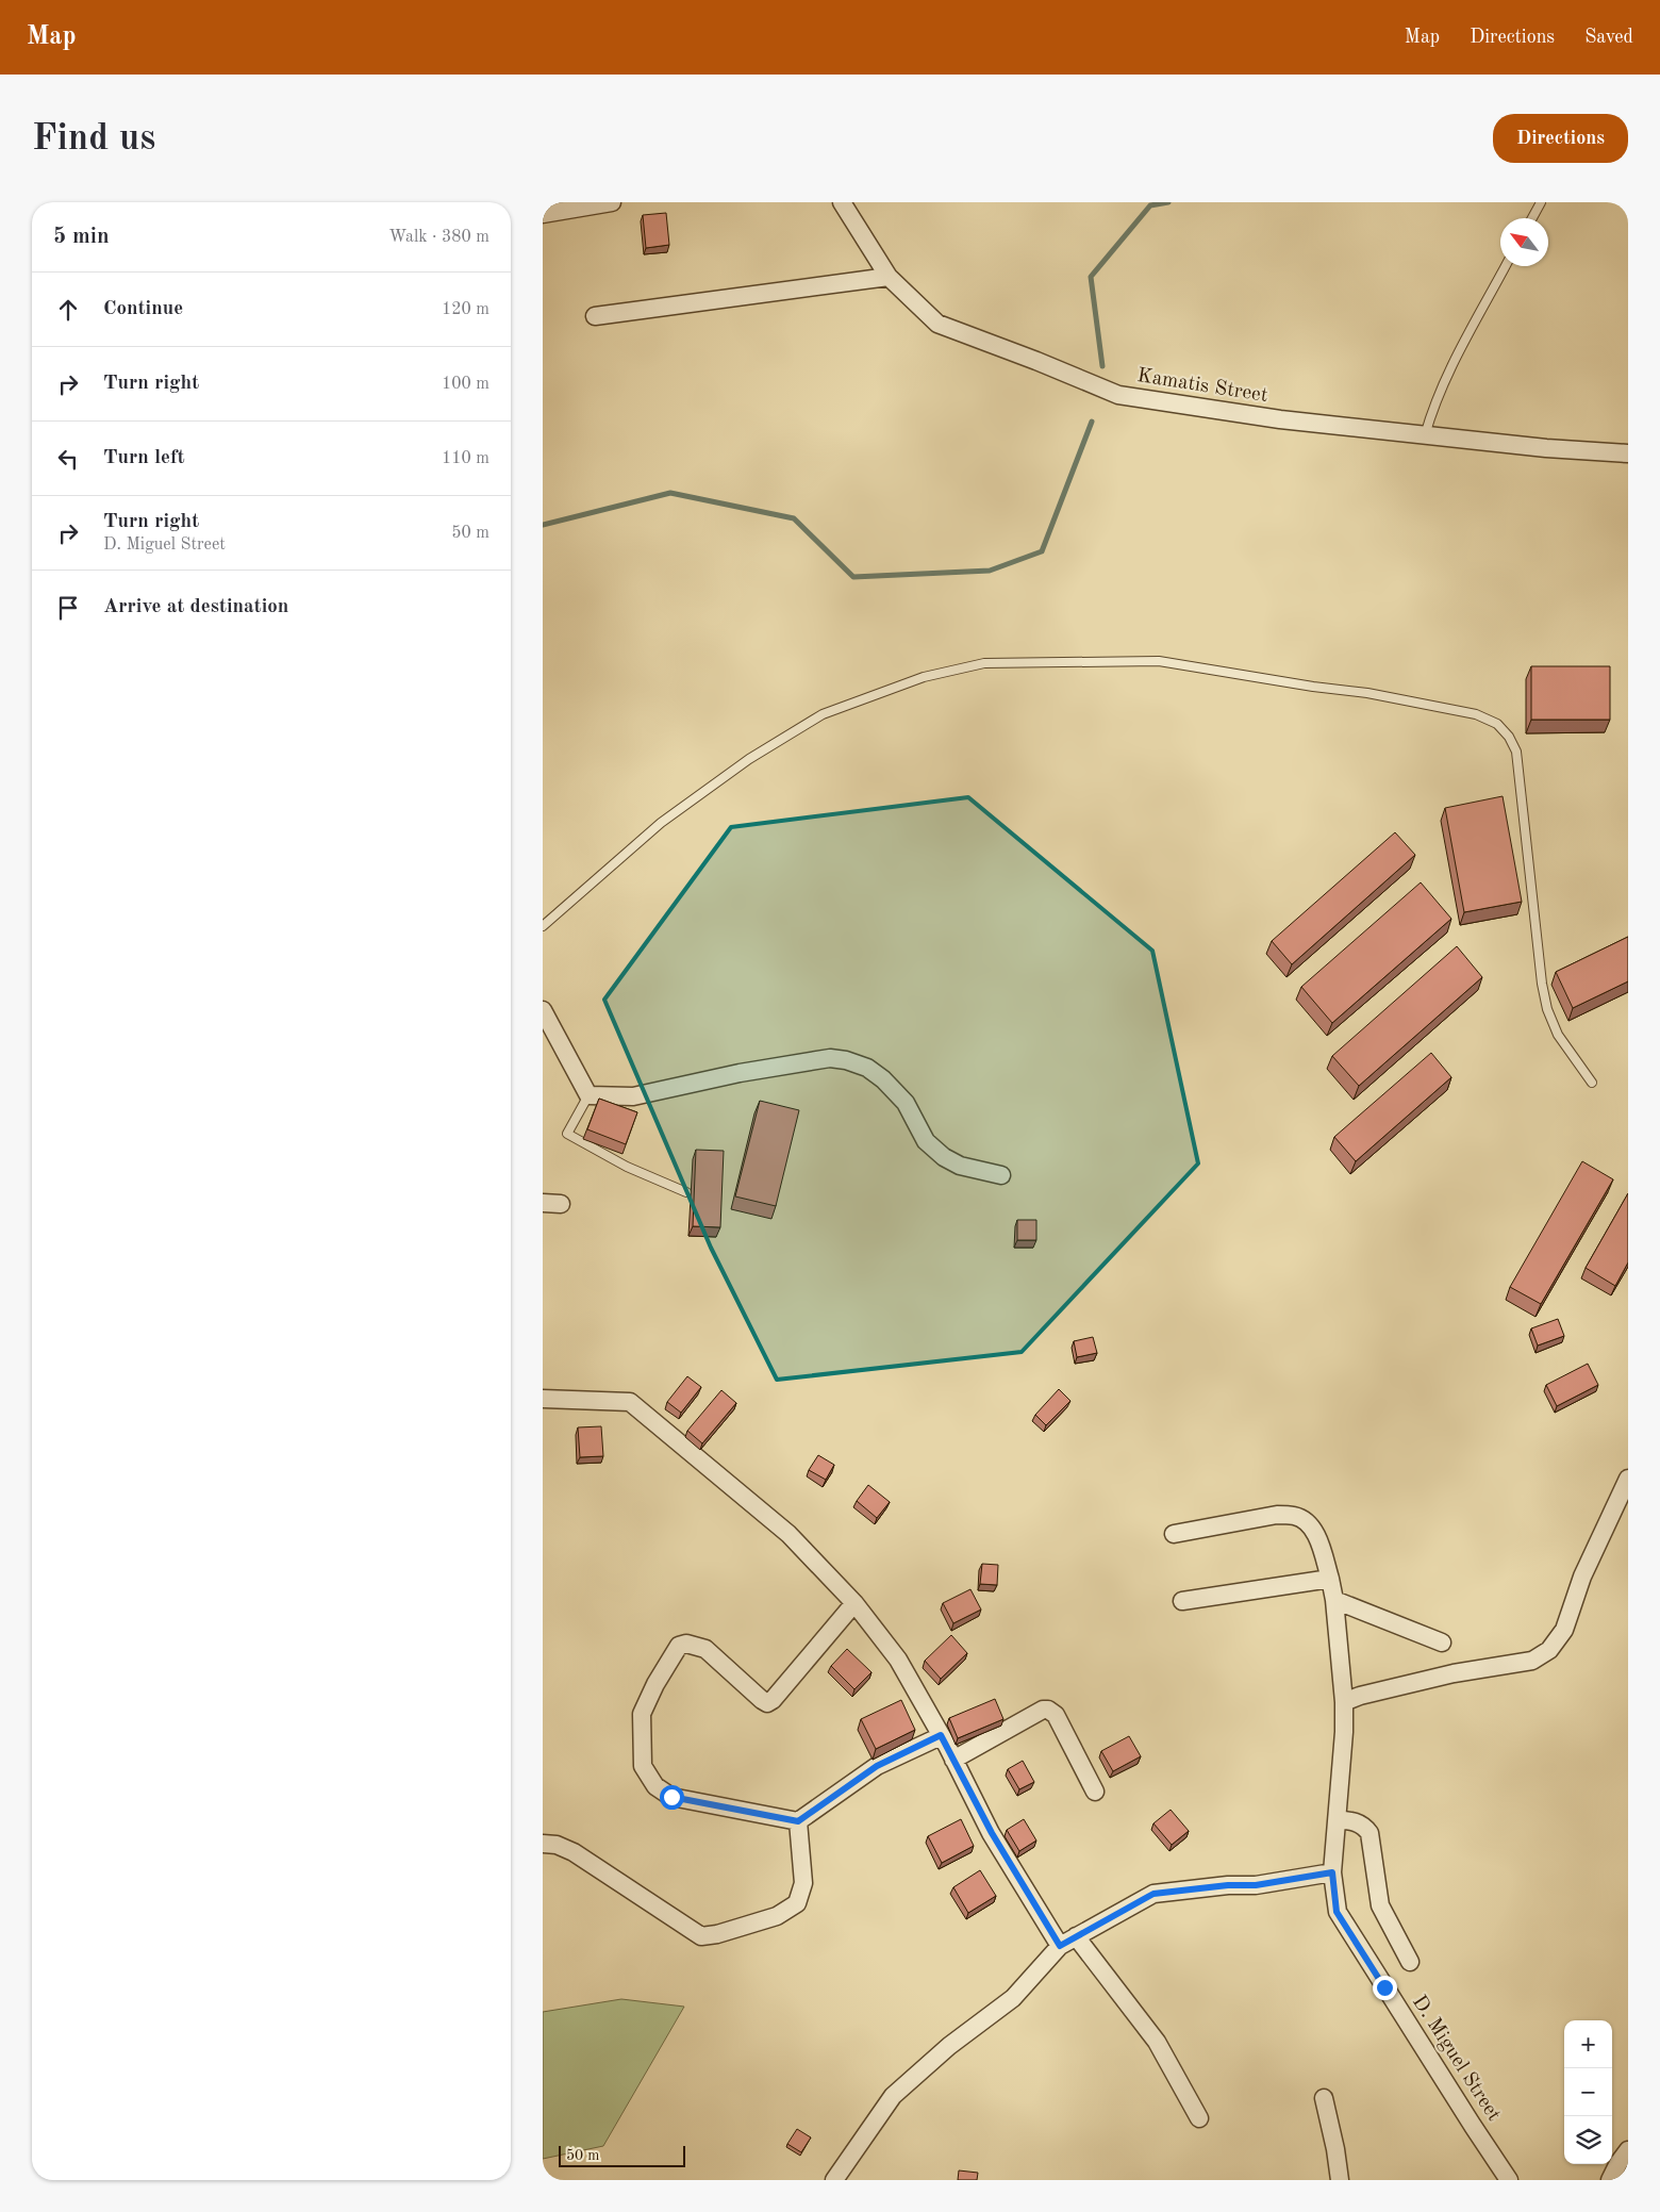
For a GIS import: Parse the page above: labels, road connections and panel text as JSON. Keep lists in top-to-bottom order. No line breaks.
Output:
{"streets":{"street":["Kamatis Street","D. Miguel Street"]},"scale_bar":"50 m","north":"top left","page":{"header":"Map","nav":["Map","Directions","Saved"],"buttons":"Directions","title":"Find us","heading":["5 min","Walk · 380 m"],"list":[["Continue","120 m"],["Turn right","100 m"],["Turn left","110 m"],["Turn right","D. Miguel Street","50 m"],"Arrive at destination"],"map_buttons":["+","−"],"scale":"50 m"}}
